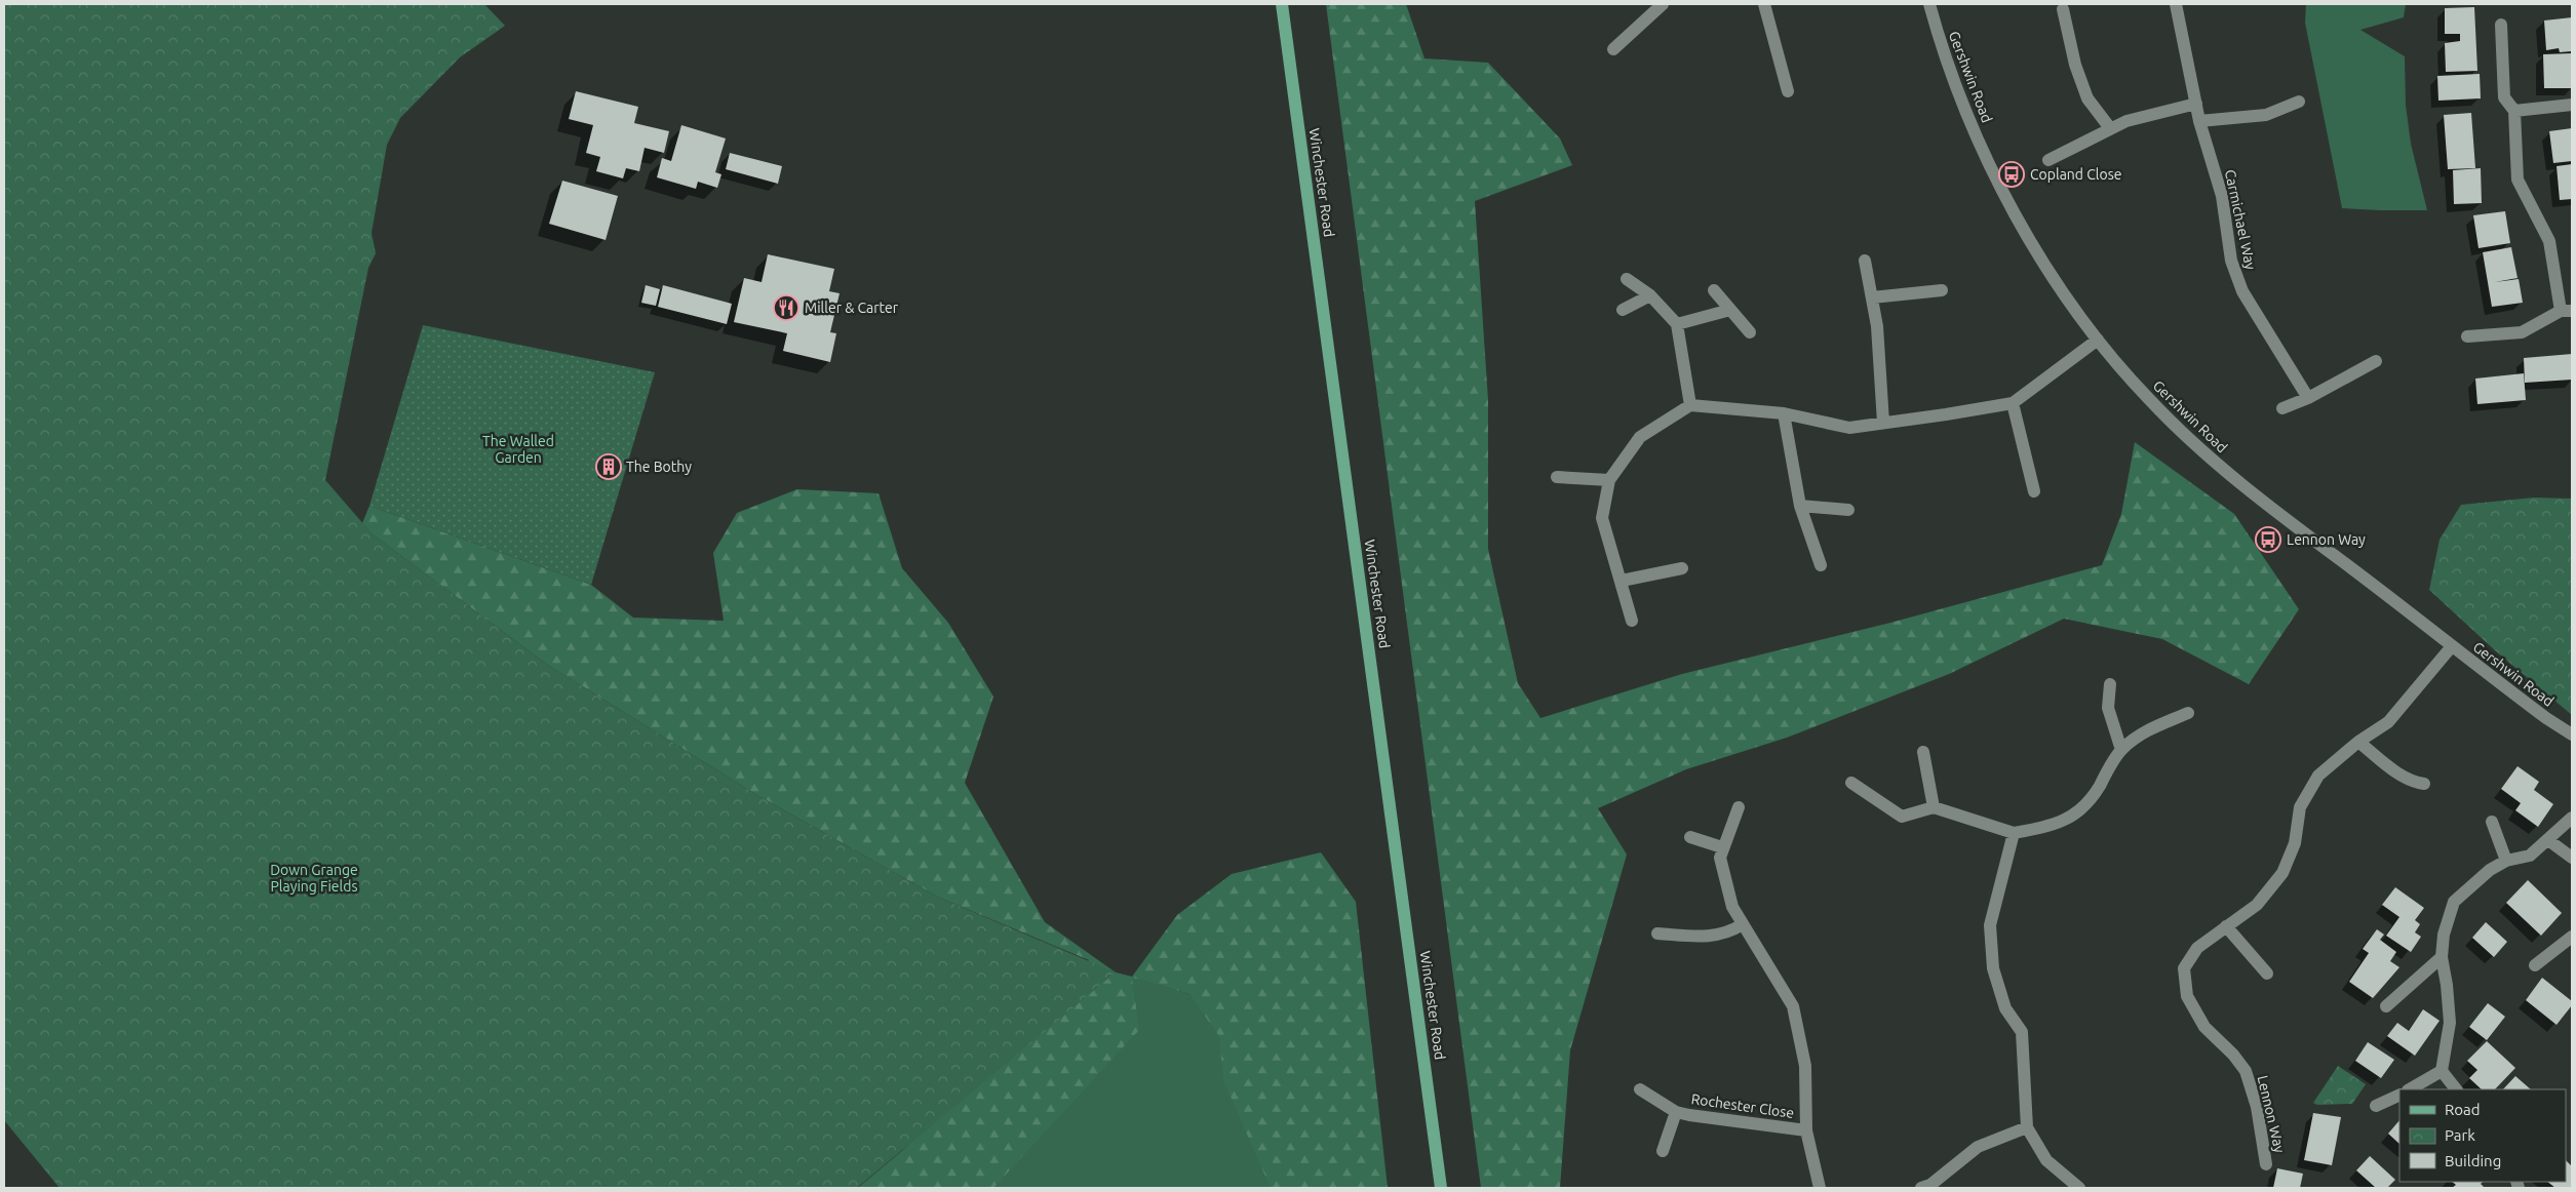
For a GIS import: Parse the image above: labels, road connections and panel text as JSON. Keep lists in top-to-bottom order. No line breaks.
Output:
{"streets":{"main road":["Winchester Road"],"street":["Gershwin Road","Carmichael Way","Rochester Close","Lennon Way"]},"crossings":[["Gershwin Road","Lennon Way"]],"parks":["The Walled Garden","Down Grange Playing Fields"],"places":{"bus stop":["Copland Close","Lennon Way"],"restaurant":["Miller & Carter"],"building":["The Bothy"]},"legend":["Road","Park","Building"]}
